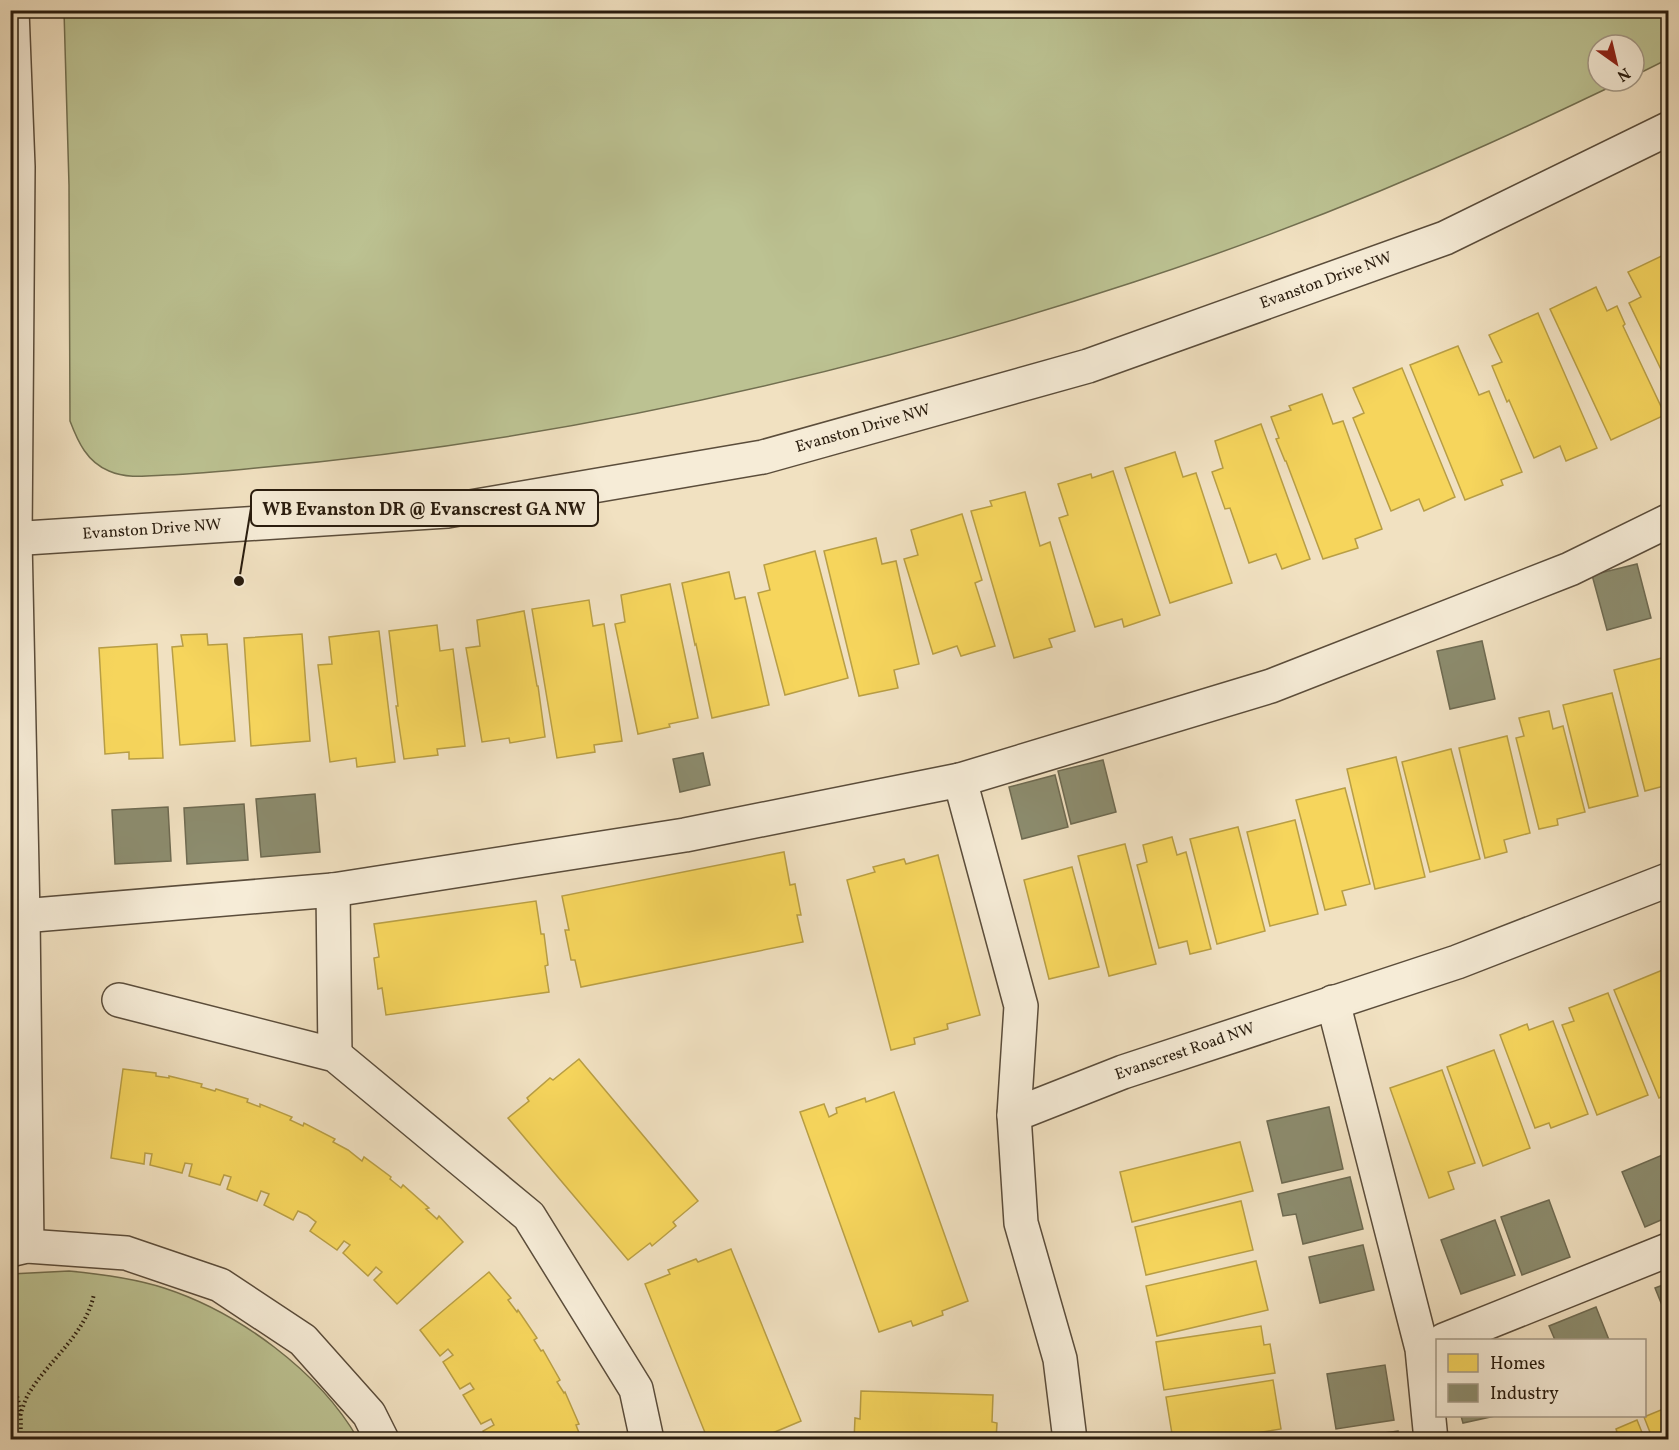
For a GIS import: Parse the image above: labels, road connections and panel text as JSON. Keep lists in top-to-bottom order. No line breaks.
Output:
{"streets":{"street":["Evanston Drive NW","Evanscrest Road NW"]},"places":["WB Evanston DR @ Evanscrest GA NW"],"legend":["Homes","Industry"],"north":"bottom right"}
